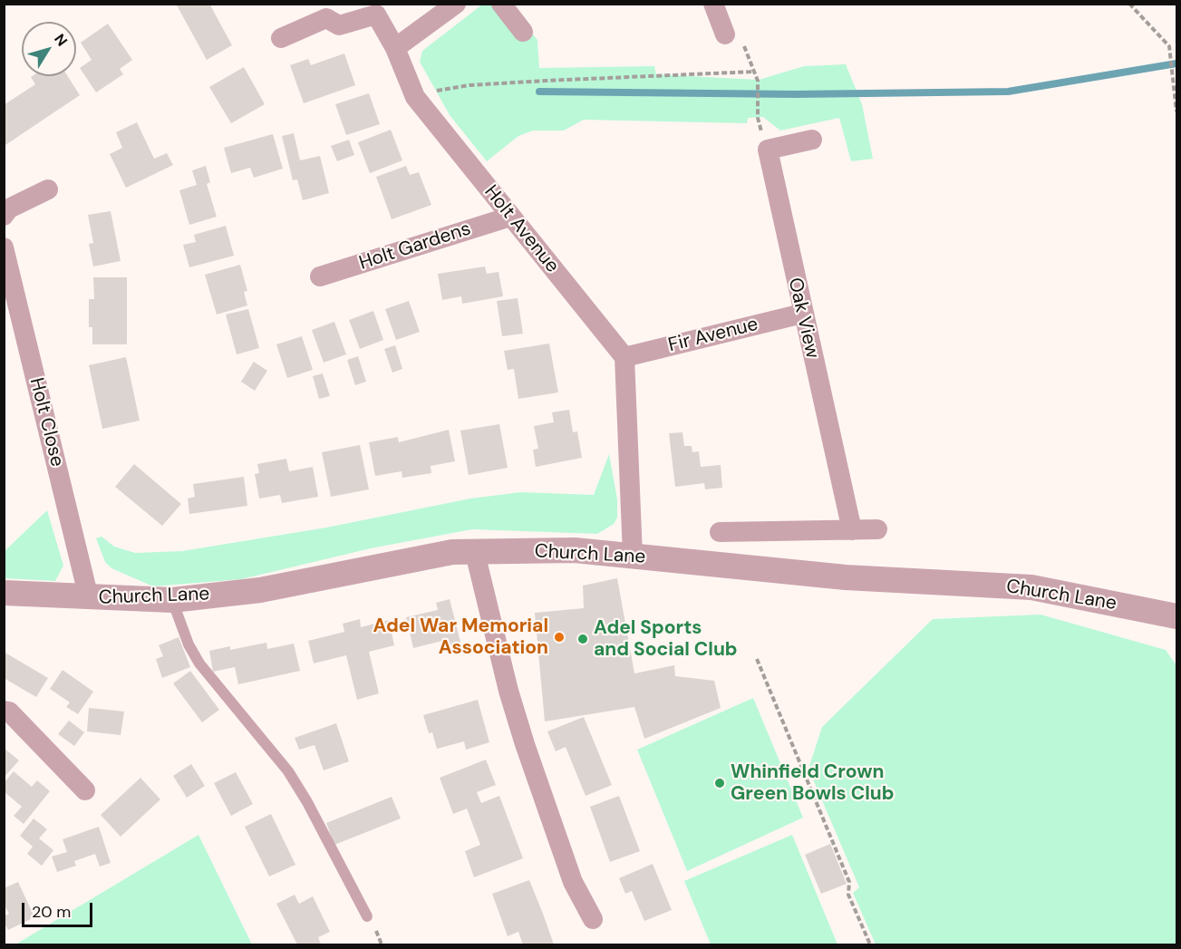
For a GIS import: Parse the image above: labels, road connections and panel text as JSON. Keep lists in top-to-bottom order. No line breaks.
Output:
{"streets":{"street":["Holt Avenue","Holt Gardens","Oak View","Fir Avenue","Holt Close","Church Lane"]},"crossings":[["Holt Avenue","Holt Gardens"],["Holt Avenue","Fir Avenue"],["Oak View","Fir Avenue"],["Holt Close","Church Lane"]],"places":["Adel War Memorial Association","Adel Sports and Social Club","Whinfield Crown Green Bowls Club"],"scale_bar":"20 m","north":"top right"}
